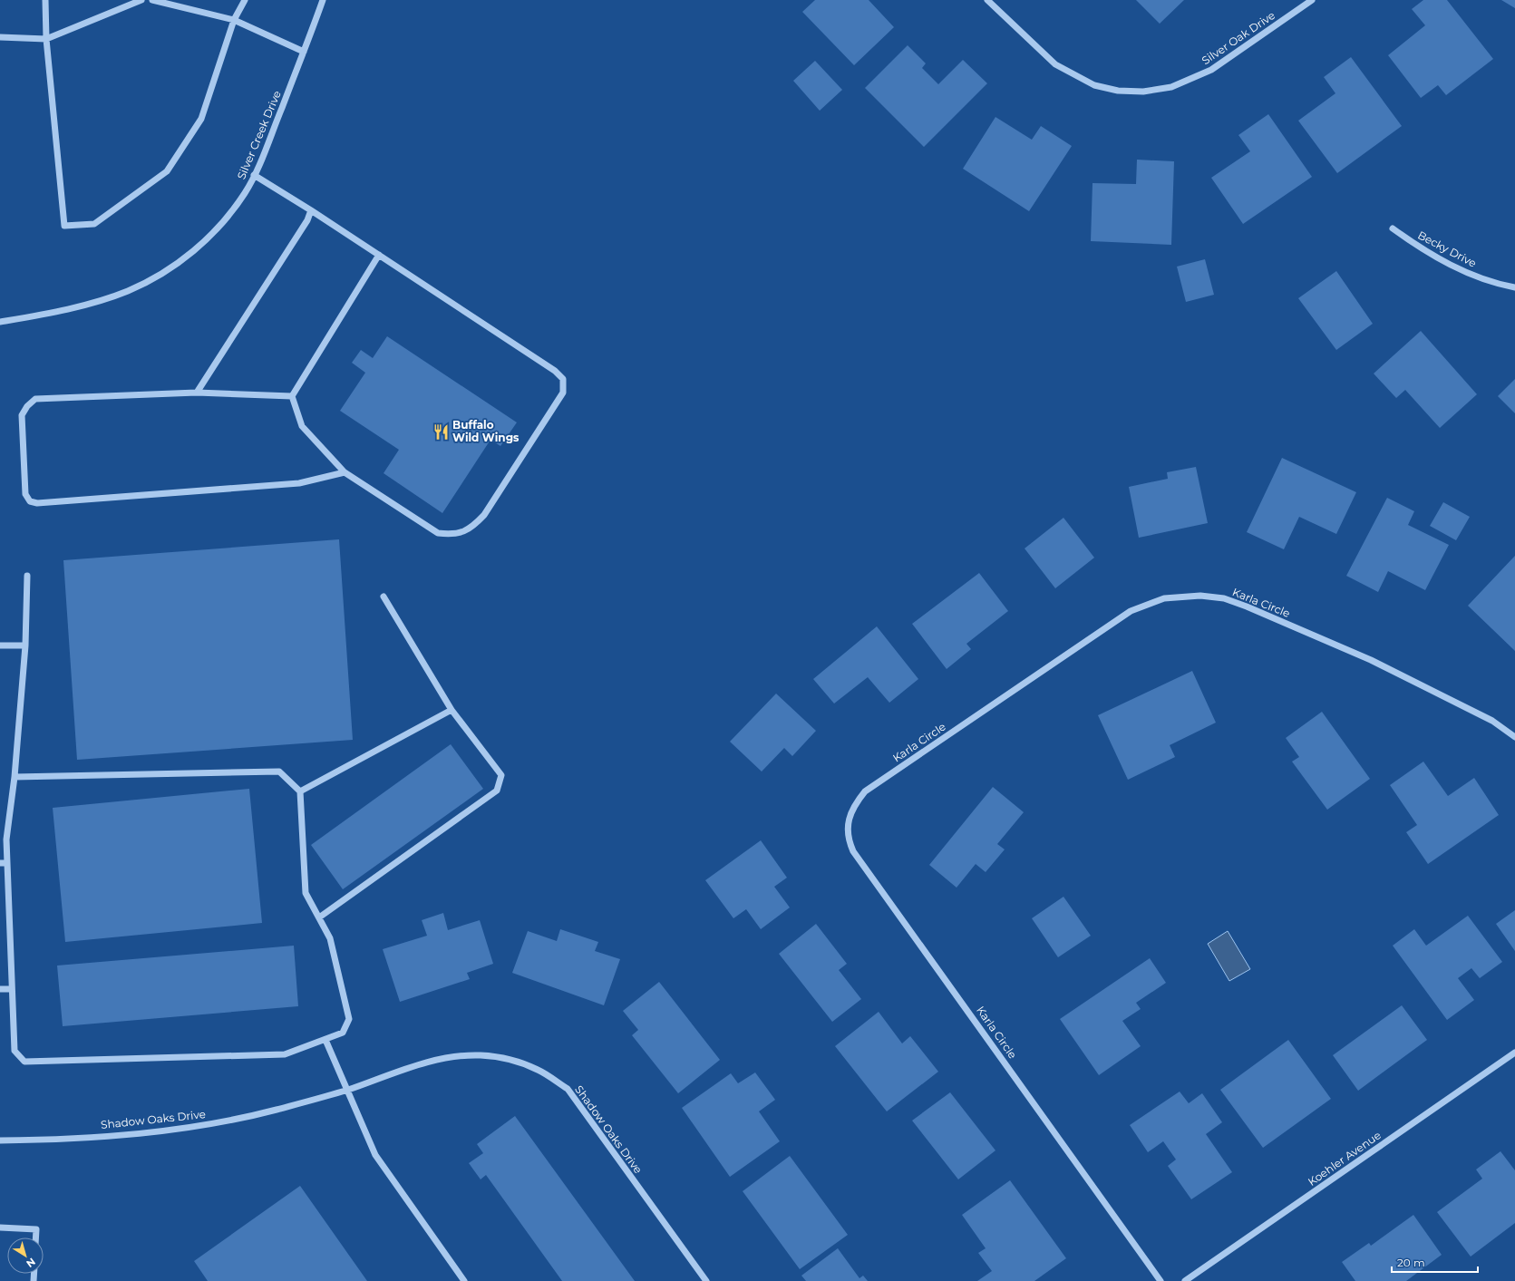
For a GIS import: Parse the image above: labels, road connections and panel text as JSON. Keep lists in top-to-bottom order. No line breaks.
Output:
{"streets":{"street":["Silver Oak Drive","Silver Creek Drive","Becky Drive","Karla Circle","Shadow Oaks Drive","Koehler Avenue"]},"places":{"restaurant":["Buffalo Wild Wings"]},"scale_bar":"20 m","north":"bottom right"}
